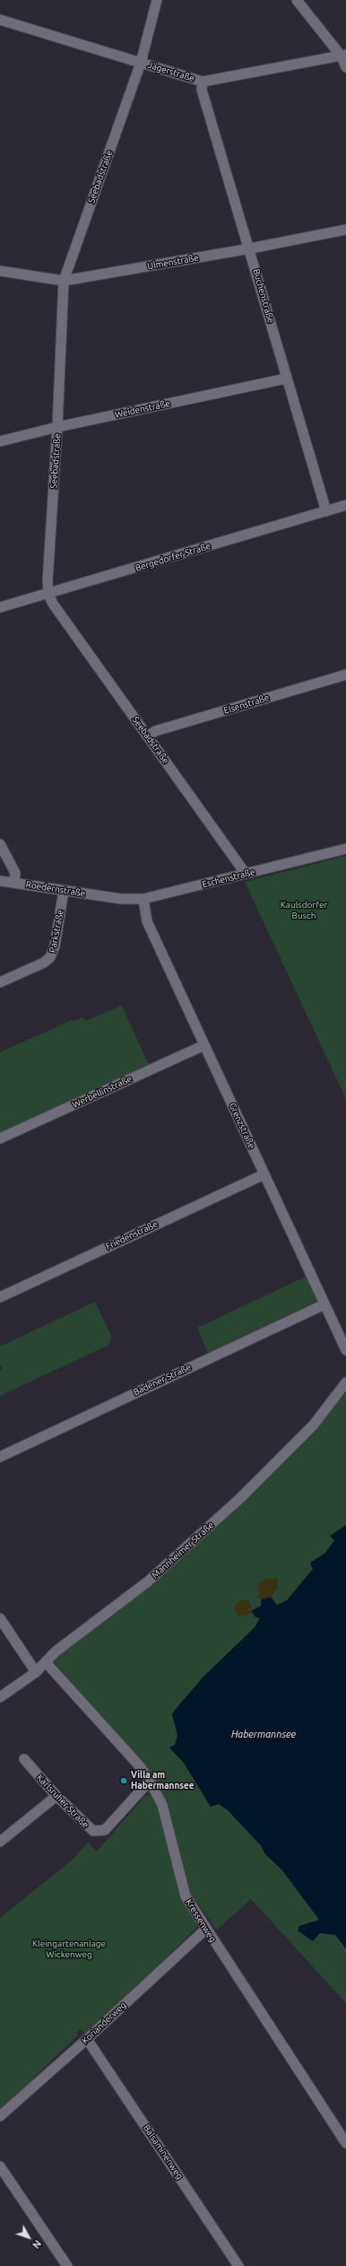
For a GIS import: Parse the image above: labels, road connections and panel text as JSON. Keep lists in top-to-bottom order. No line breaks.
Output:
{"streets":{"street":["Jägerstraße","Seebadstraße","Ulmenstraße","Buchenstraße","Weidenstraße","Bergedorfer Straße","Elsenstraße","Eschenstraße","Roedernstraße","Parkstraße","Werbellinstraße","Grenzstraße","Friedenstraße","Badener Straße","Mannheimer Straße","Karlsruher Straße","Kressenweg","Korianderweg","Balsaminenweg"]},"crossings":[["Jägerstraße","Seebadstraße"],["Jägerstraße","Buchenstraße"],["Seebadstraße","Ulmenstraße"],["Seebadstraße","Weidenstraße"],["Seebadstraße","Bergedorfer Straße"],["Seebadstraße","Elsenstraße"],["Seebadstraße","Eschenstraße"],["Ulmenstraße","Buchenstraße"],["Buchenstraße","Weidenstraße"],["Buchenstraße","Bergedorfer Straße"],["Eschenstraße","Roedernstraße"],["Eschenstraße","Grenzstraße"],["Roedernstraße","Parkstraße"],["Werbellinstraße","Grenzstraße"],["Grenzstraße","Friedenstraße"],["Grenzstraße","Badener Straße"],["Mannheimer Straße","Kressenweg"],["Karlsruher Straße","Kressenweg"],["Kressenweg","Korianderweg"],["Korianderweg","Balsaminenweg"]],"water":["Habermannsee"],"parks":["Kaulsdorfer Busch","Kleingartenanlage Wickenweg"],"places":["Villa am Habermannsee"],"north":"bottom right"}
